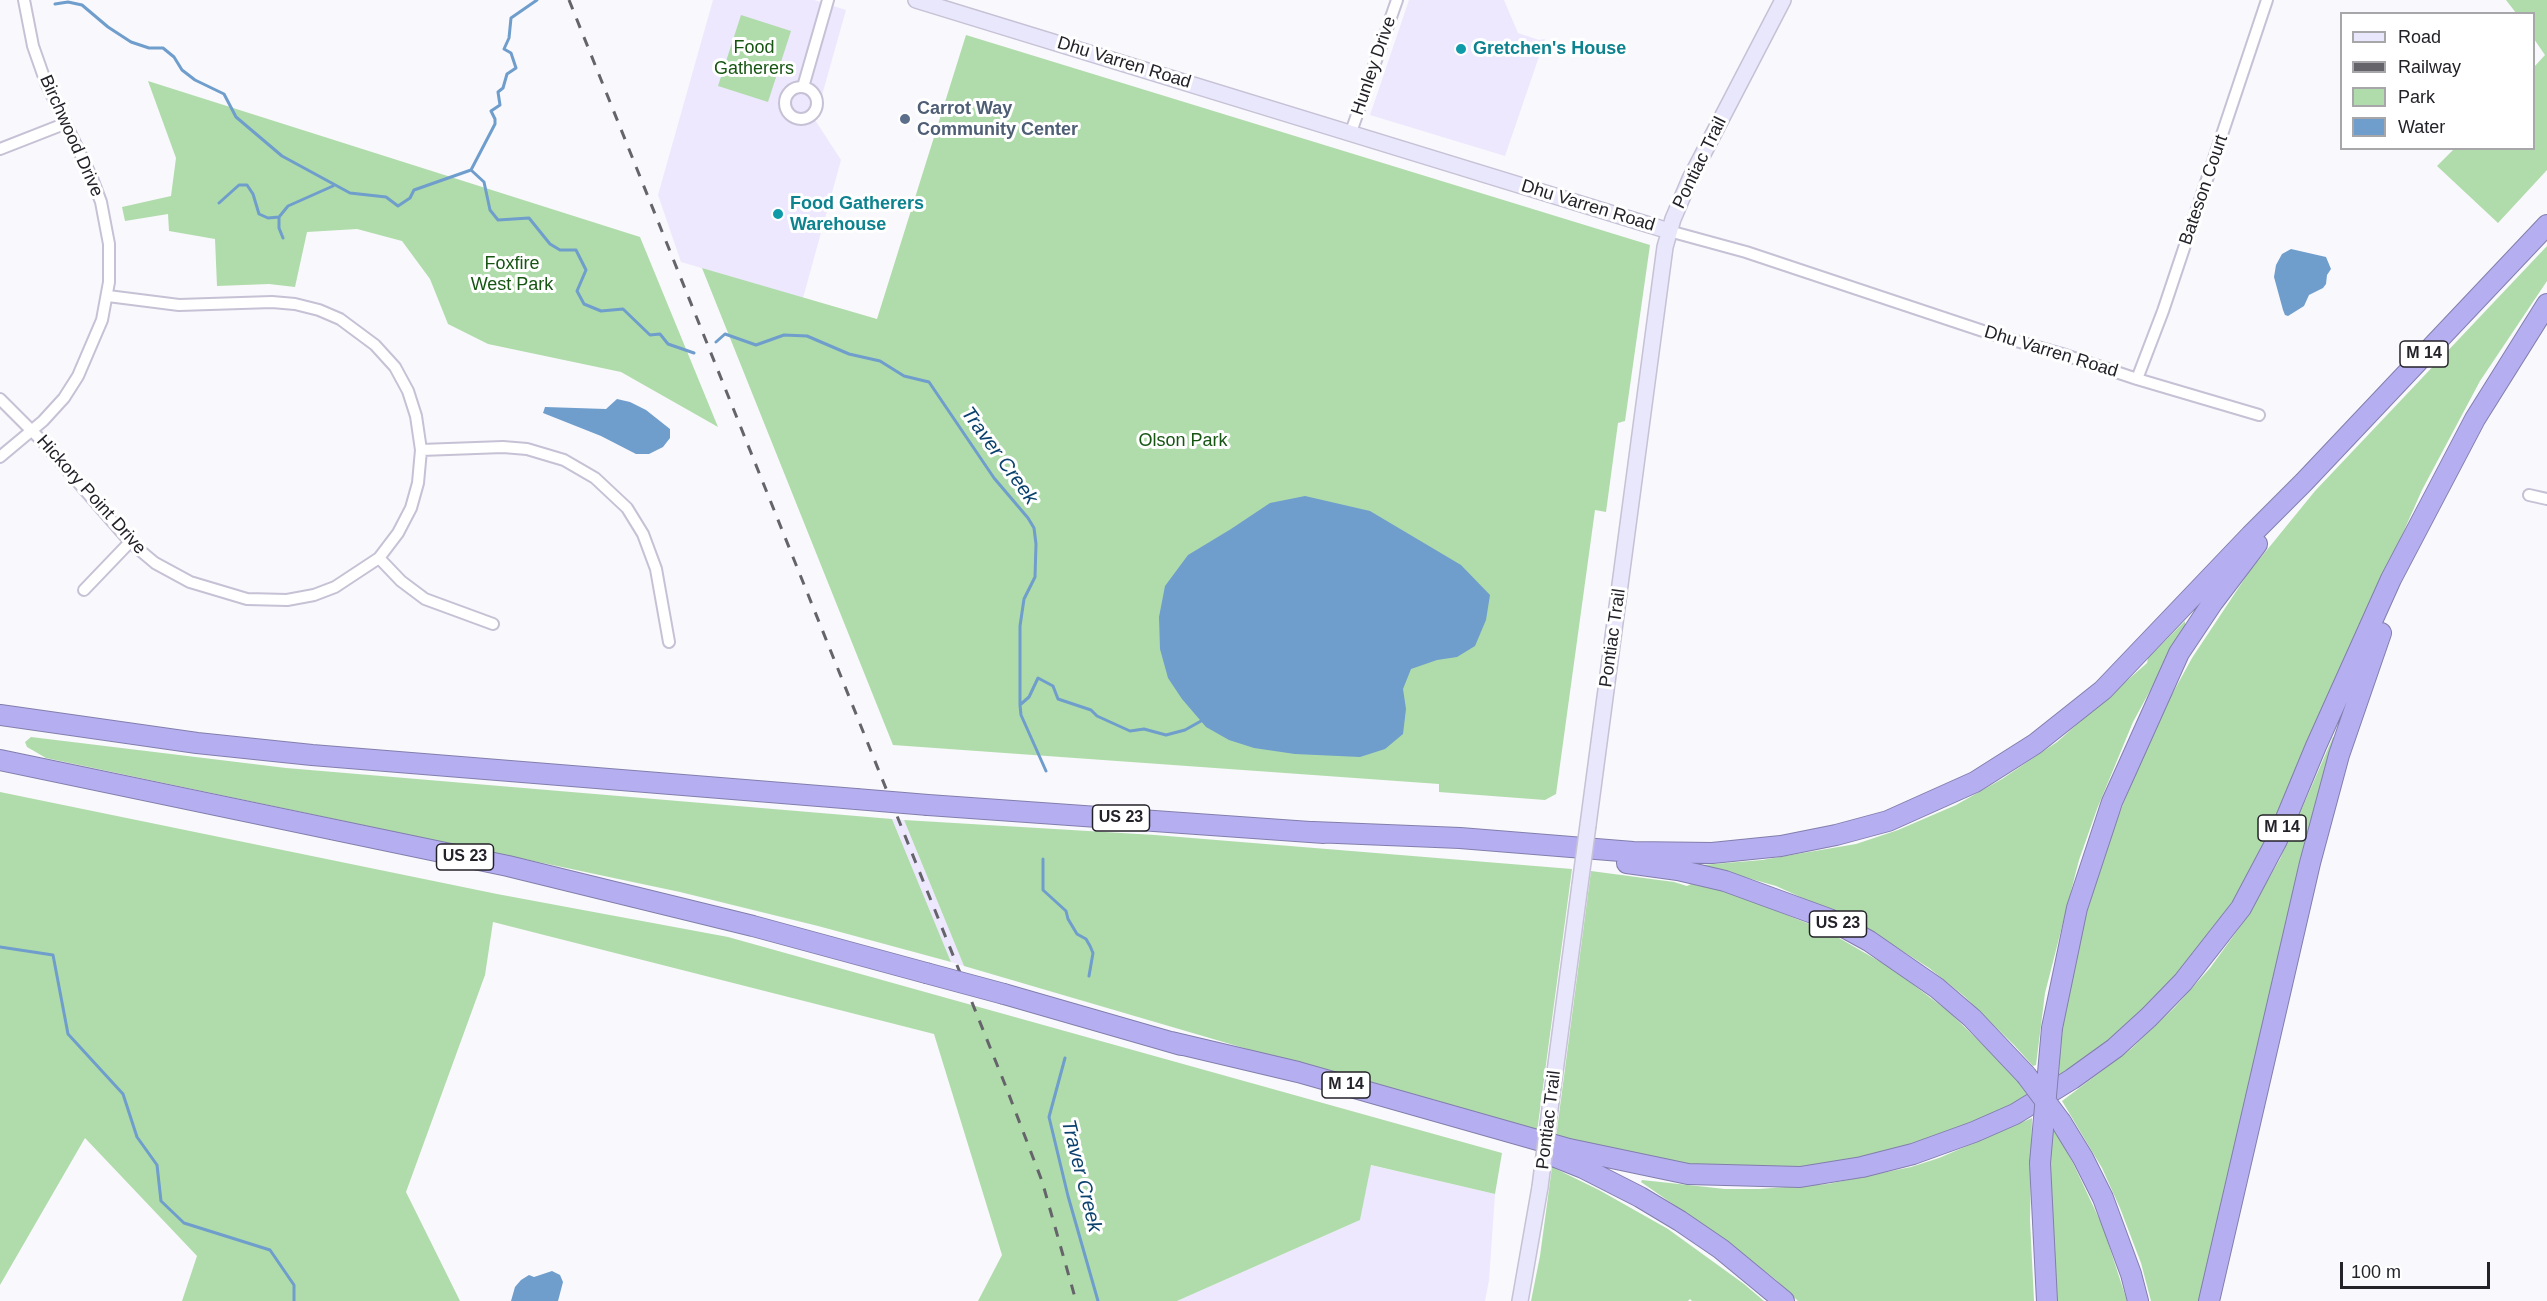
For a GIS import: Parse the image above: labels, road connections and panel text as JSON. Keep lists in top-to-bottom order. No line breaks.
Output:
{"streets":{"highway":["M 14","US 23"],"main road":["Dhu Varren Road","Pontiac Trail"],"street":["Hunley Drive","Birchwood Drive","Bateson Court","Hickory Point Drive"]},"crossings":[["Dhu Varren Road","Hunley Drive"],["Dhu Varren Road","Pontiac Trail"],["Dhu Varren Road","Bateson Court"],["Birchwood Drive","Hickory Point Drive"],["M 14","US 23"]],"water":["Traver Creek"],"parks":["Food Gatherers","Foxfire West Park","Olson Park"],"places":["Gretchen's House","Carrot Way Community Center","Food Gatherers Warehouse"],"legend":["Road","Railway","Park","Water"],"scale_bar":"100 m"}
